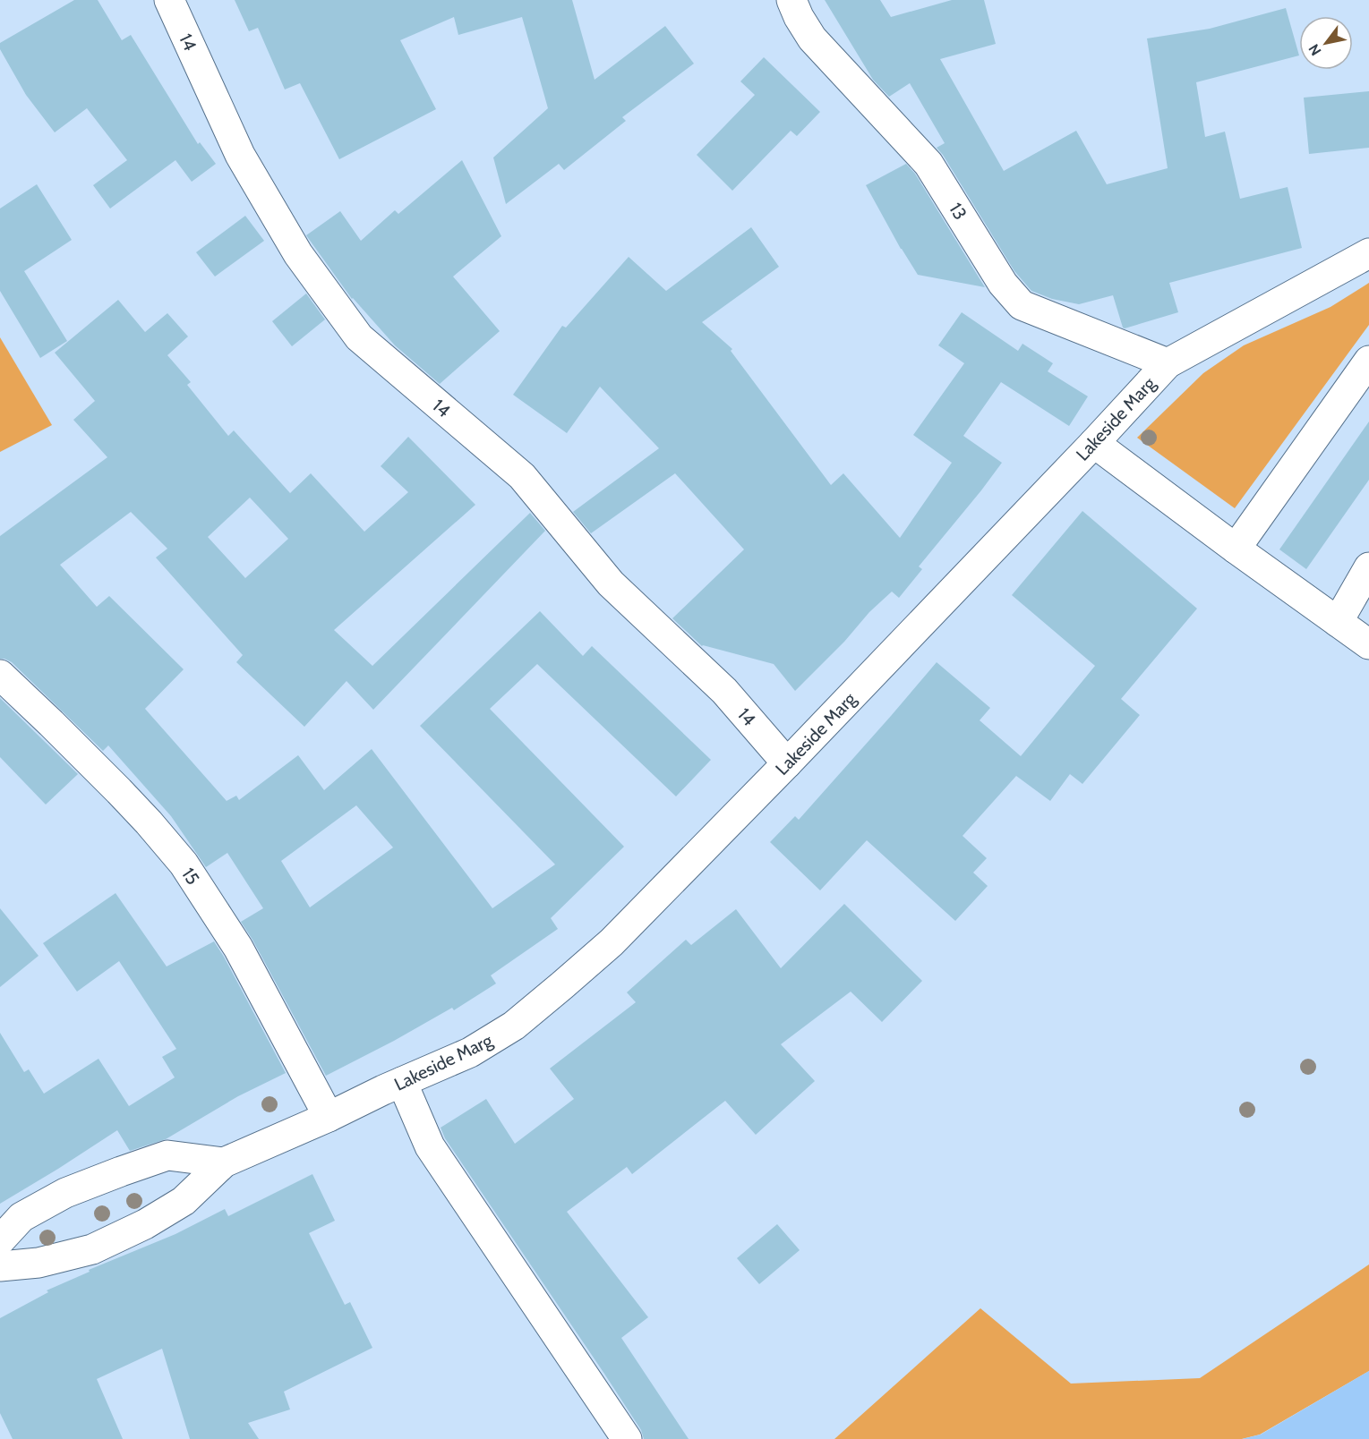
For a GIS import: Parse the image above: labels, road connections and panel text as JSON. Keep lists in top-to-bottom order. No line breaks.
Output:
{"streets":{"street":["14","13","Lakeside Marg","15"]},"crossings":[["14","Lakeside Marg"],["13","Lakeside Marg"],["Lakeside Marg","15"]],"north":"bottom left"}
